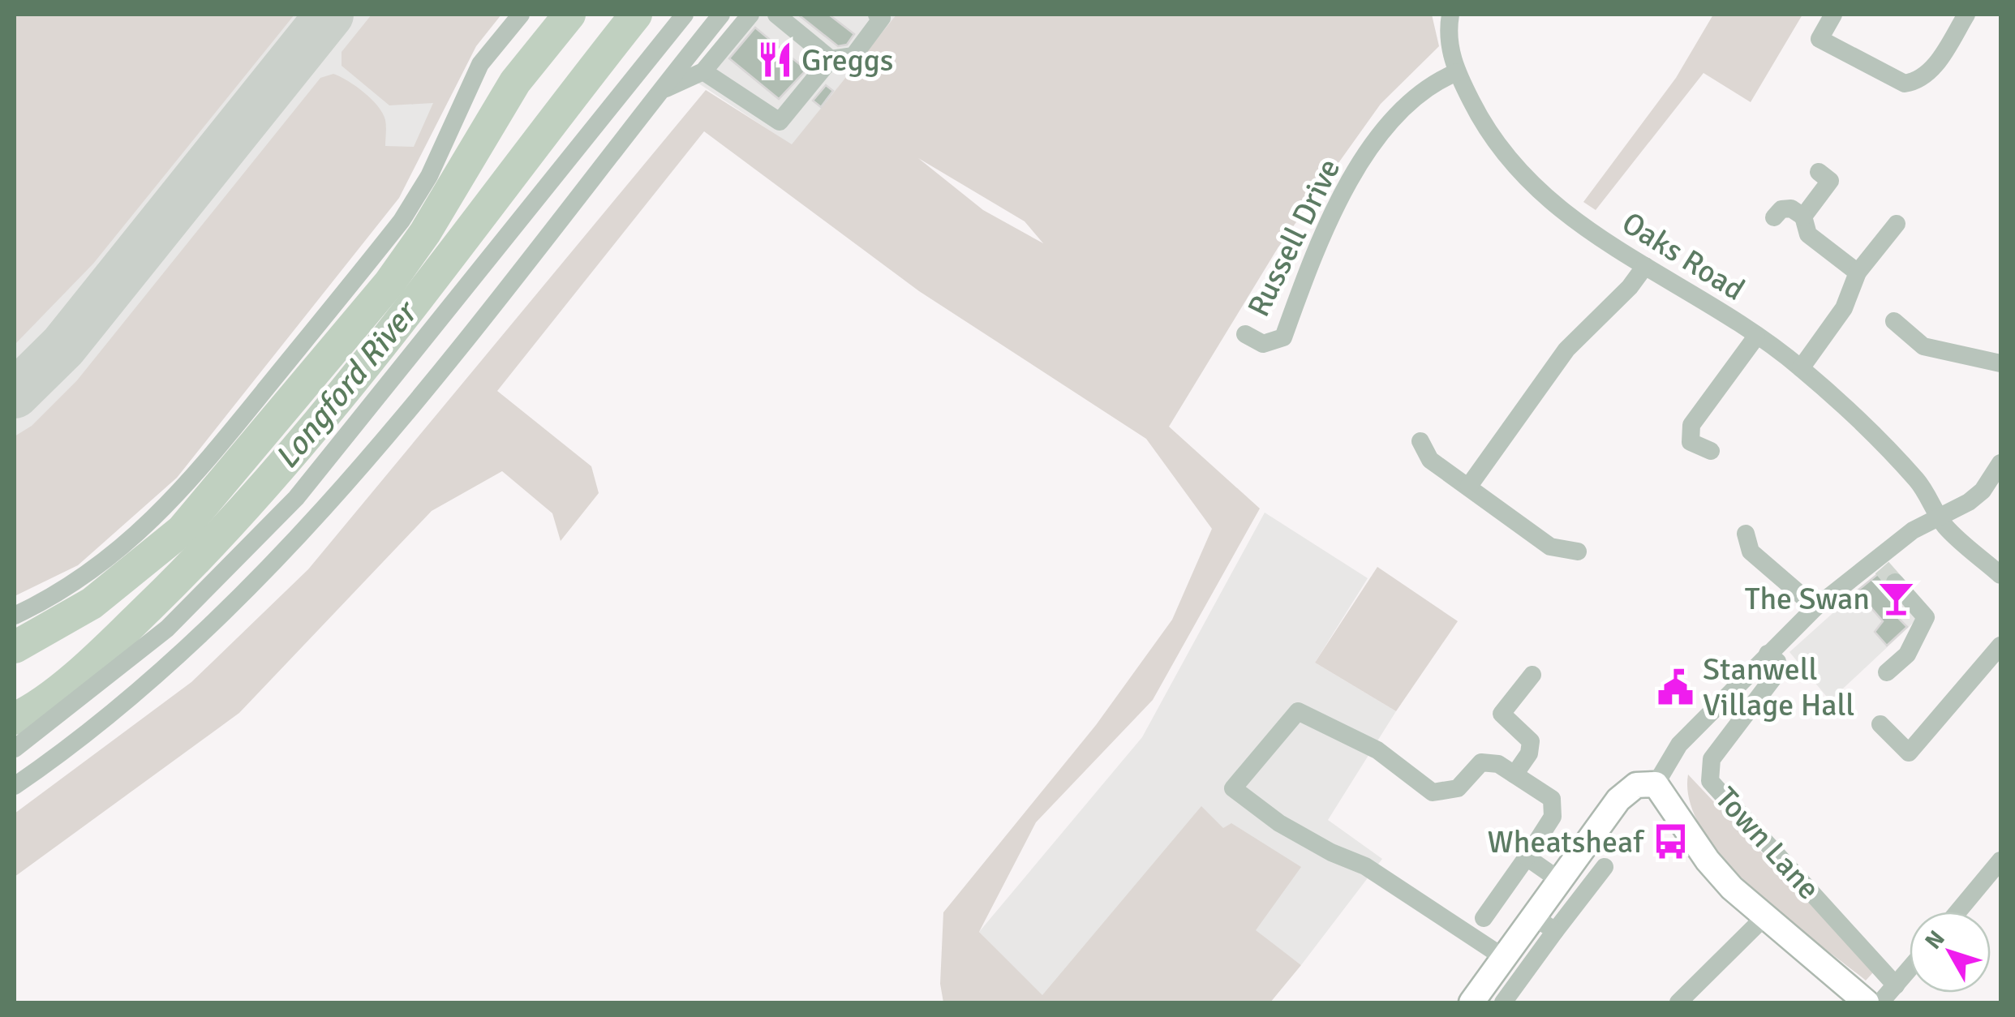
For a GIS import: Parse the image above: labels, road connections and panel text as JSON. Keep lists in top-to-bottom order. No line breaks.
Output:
{"streets":{"main road":["Town Lane"],"street":["Russell Drive","Oaks Road"]},"crossings":[["Russell Drive","Oaks Road"]],"water":["Longford River"],"places":{"restaurant":["Greggs"],"bar":["The Swan"],"public building":["Stanwell Village Hall"],"bus stop":["Wheatsheaf"]},"north":"top left"}
